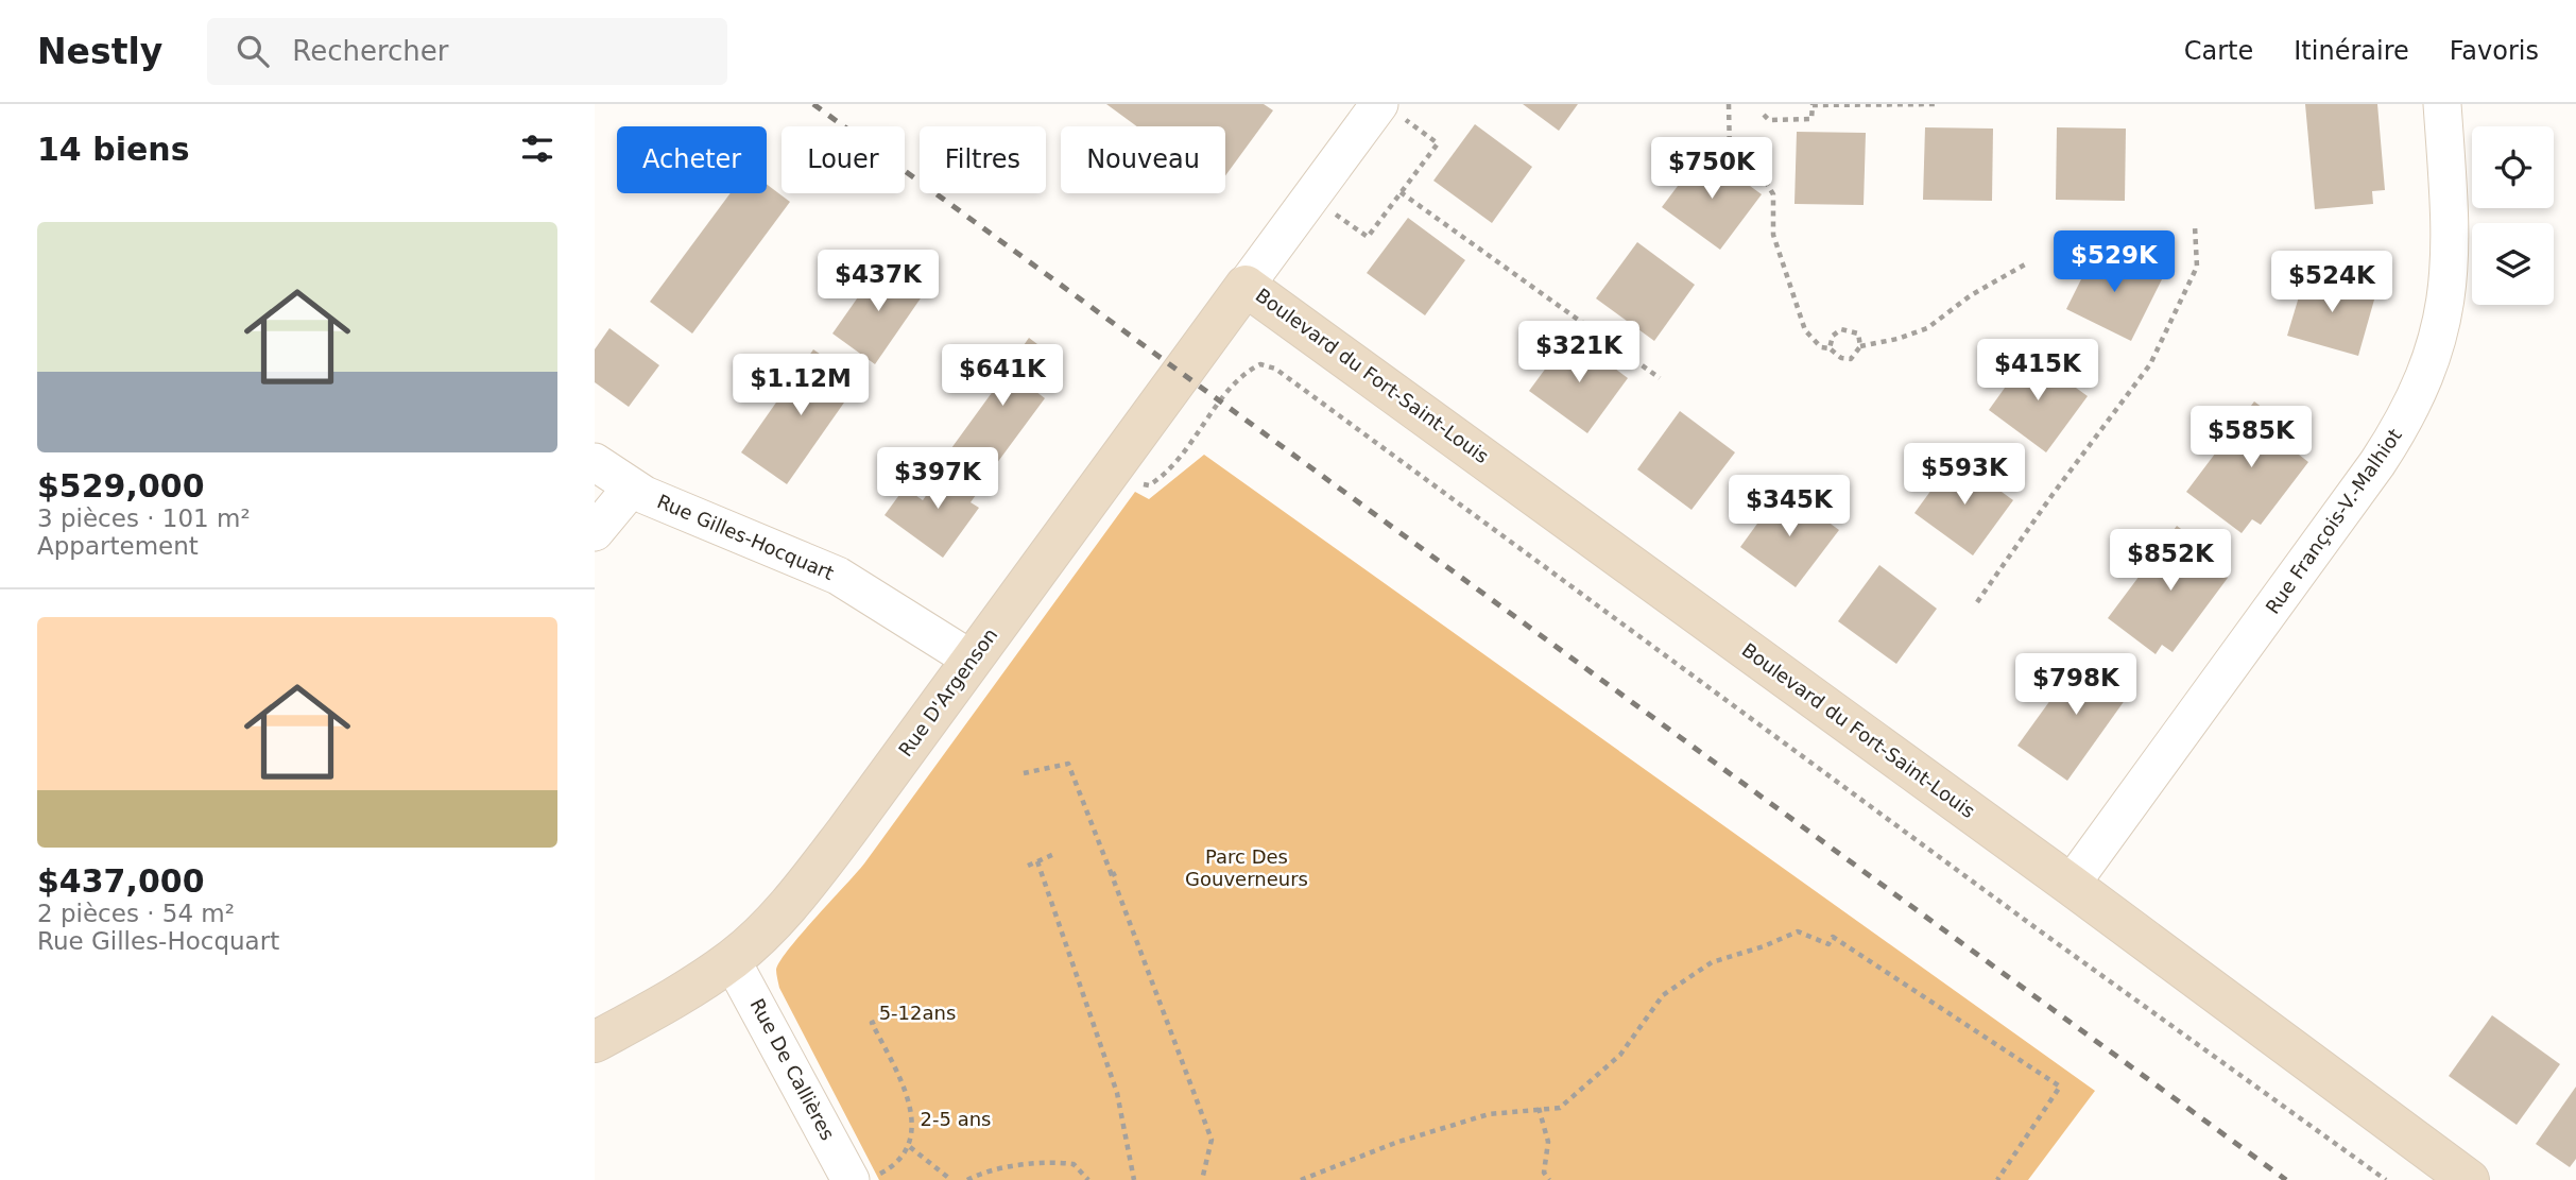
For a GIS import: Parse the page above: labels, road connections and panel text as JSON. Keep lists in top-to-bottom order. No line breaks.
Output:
{"streets":{"street":["Boulevard du Fort-Saint-Louis","Rue François-V.-Malhiot","Rue Gilles-Hocquart","Rue D'Argenson","Rue De Callières"]},"crossings":[["Boulevard du Fort-Saint-Louis","Rue François-V.-Malhiot"],["Boulevard du Fort-Saint-Louis","Rue D'Argenson"],["Rue Gilles-Hocquart","Rue D'Argenson"],["Rue D'Argenson","Rue De Callières"]],"parks":["Parc Des Gouverneurs","5-12ans","2-5 ans"],"page":{"header":"Nestly","search":"Rechercher","nav":["Carte","Itinéraire","Favoris"],"heading":"14 biens","chip":["Acheter","Louer","Filtres","Nouveau"],"price":["$750K","$529K","$437K","$524K","$321K","$415K","$641K","$1.12M","$585K","$593K","$397K","$345K","$852K","$798K"],"list":[{"name":"$529,000","note":"3 pièces · 101 m² · Appartement"},{"name":"$437,000","note":"2 pièces · 54 m² · Rue Gilles-Hocquart"}]}}
